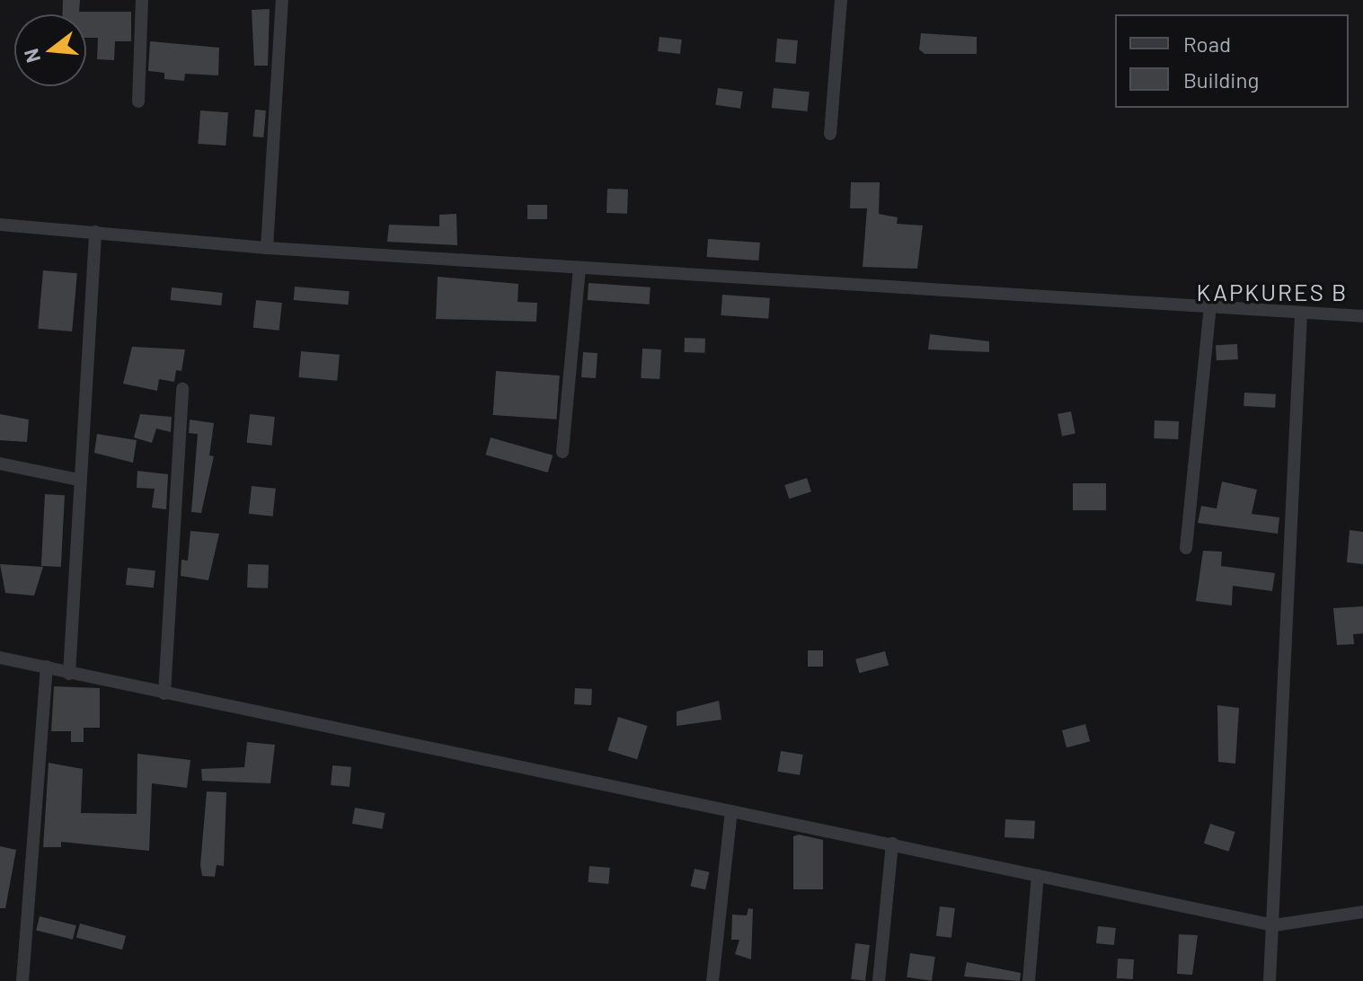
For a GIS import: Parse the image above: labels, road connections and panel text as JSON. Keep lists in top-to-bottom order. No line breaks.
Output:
{"districts":["KAPKURES B"],"legend":["Road","Building"],"north":"left"}
